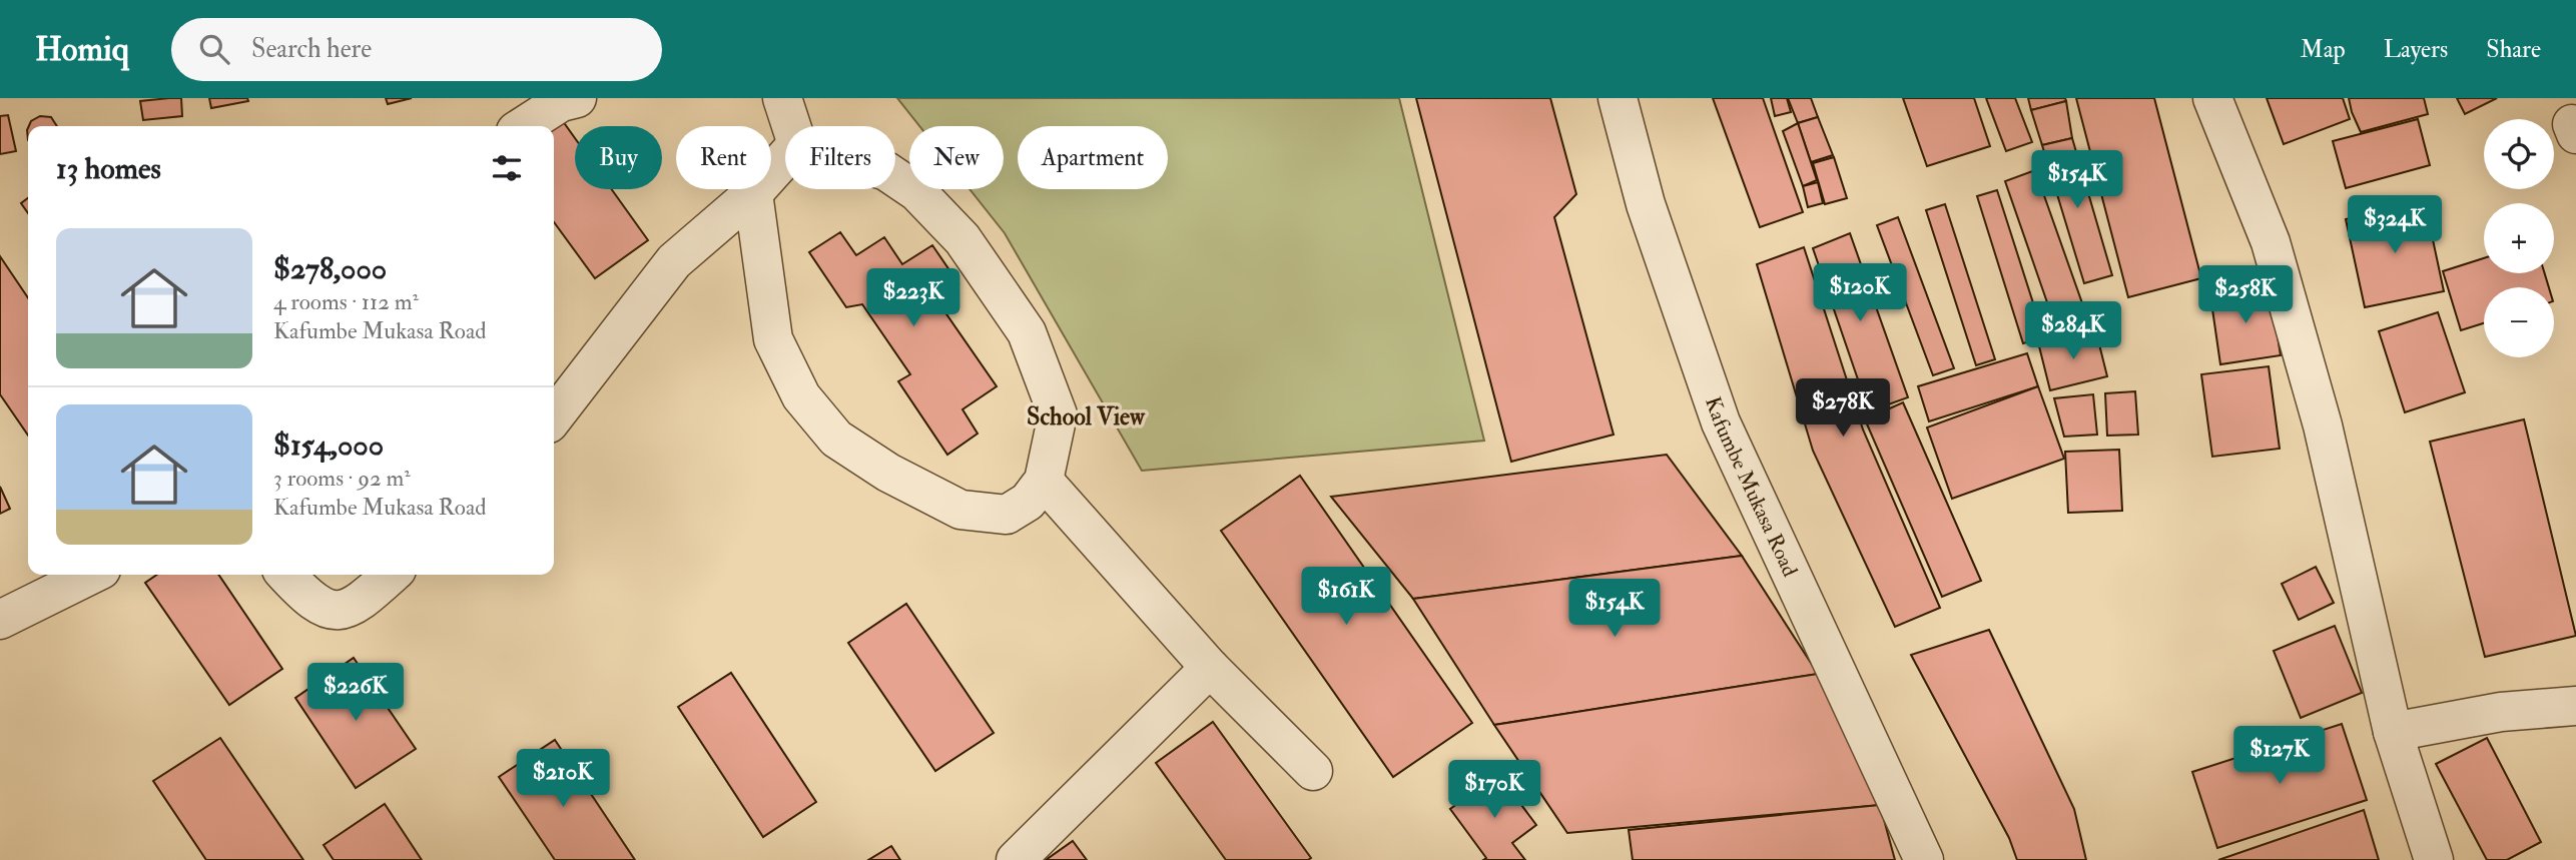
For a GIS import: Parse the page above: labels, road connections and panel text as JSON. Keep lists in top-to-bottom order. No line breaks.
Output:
{"streets":{"street":["Kafumbe Mukasa Road"]},"districts":["School View"],"page":{"header":"Homiq","search":"Search here","nav":["Map","Layers","Share"],"map_buttons":["+","−"],"chip":["Buy","Rent","Filters","New","Apartment"],"heading":"13 homes","price":["$154K","$324K","$120K","$258K","$223K","$284K","$278K","$161K","$154K","$226K","$127K","$210K","$170K"],"list":[{"name":"$278,000","note":"4 rooms · 112 m² · Kafumbe Mukasa Road"},{"name":"$154,000","note":"3 rooms · 92 m² · Kafumbe Mukasa Road"}]}}
